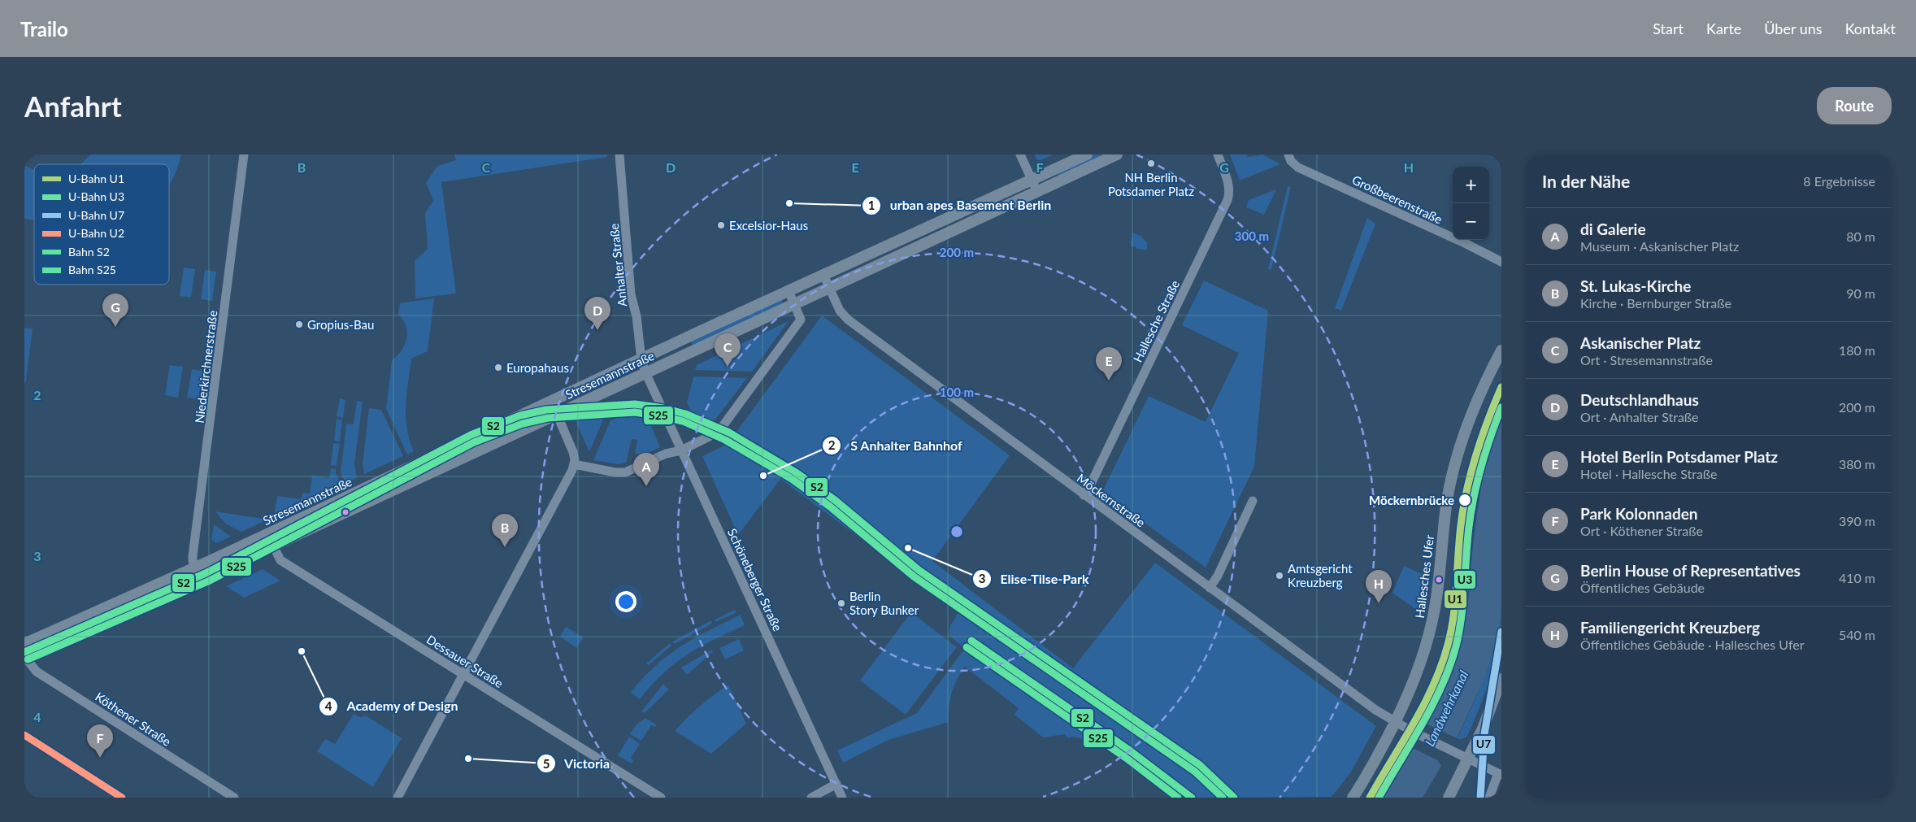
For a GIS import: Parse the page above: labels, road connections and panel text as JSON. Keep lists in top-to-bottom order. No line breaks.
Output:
{"streets":{"main road":["Stresemannstraße","Hallesches Ufer"],"street":["Großbeerenstraße","Anhalter Straße","Hallesche Straße","Niederkirchnerstraße","Möckernstraße","Schöneberger Straße","Dessauer Straße","Köthener Straße"]},"crossings":[["Anhalter Straße","Stresemannstraße"],["Anhalter Straße","Schöneberger Straße"],["Hallesche Straße","Möckernstraße"],["Niederkirchnerstraße","Stresemannstraße"],["Stresemannstraße","Möckernstraße"],["Stresemannstraße","Schöneberger Straße"],["Stresemannstraße","Dessauer Straße"],["Stresemannstraße","Köthener Straße"],["Möckernstraße","Hallesches Ufer"]],"water":["Landwehrkanal"],"places":["NH Berlin Potsdamer Platz","urban apes Basement Berlin","Excelsior-Haus","Gropius-Bau","Europahaus","S Anhalter Bahnhof","Möckernbrücke","Elise-Tilse-Park","Amtsgericht Kreuzberg","Berlin Story Bunker","Academy of Design","Victoria"],"lines":["metro line U1","rail line S2","metro line U3","rail line S25","metro line U7","metro line U2"],"legend":["U-Bahn U1","U-Bahn U3","U-Bahn U7","U-Bahn U2","Bahn S2","Bahn S25"],"page":{"header":"Trailo","nav":["Start","Karte","Über uns","Kontakt"],"buttons":"Route","title":"Anfahrt","heading":["In der Nähe","8 Ergebnisse"],"map_buttons":["+","−"],"list":[{"mark":"A","name":"di Galerie","note":"Museum · Askanischer Platz","value":"80 m"},{"mark":"B","name":"St. Lukas-Kirche","note":"Kirche · Bernburger Straße","value":"90 m"},{"mark":"C","name":"Askanischer Platz","note":"Ort · Stresemannstraße","value":"180 m"},{"mark":"D","name":"Deutschlandhaus","note":"Ort · Anhalter Straße","value":"200 m"},{"mark":"E","name":"Hotel Berlin Potsdamer Platz","note":"Hotel · Hallesche Straße","value":"380 m"},{"mark":"F","name":"Park Kolonnaden","note":"Ort · Köthener Straße","value":"390 m"},{"mark":"G","name":"Berlin House of Representatives","note":"Öffentliches Gebäude","value":"410 m"},{"mark":"H","name":"Familiengericht Kreuzberg","note":"Öffentliches Gebäude · Hallesches Ufer","value":"540 m"}],"pins":["G","D","C","E","A","B","H","F"]},"grid":{"columns":["B","C","D","E","F","G","H"],"rows":["2","3","4"]},"rings":["300 m","200 m","100 m"]}
